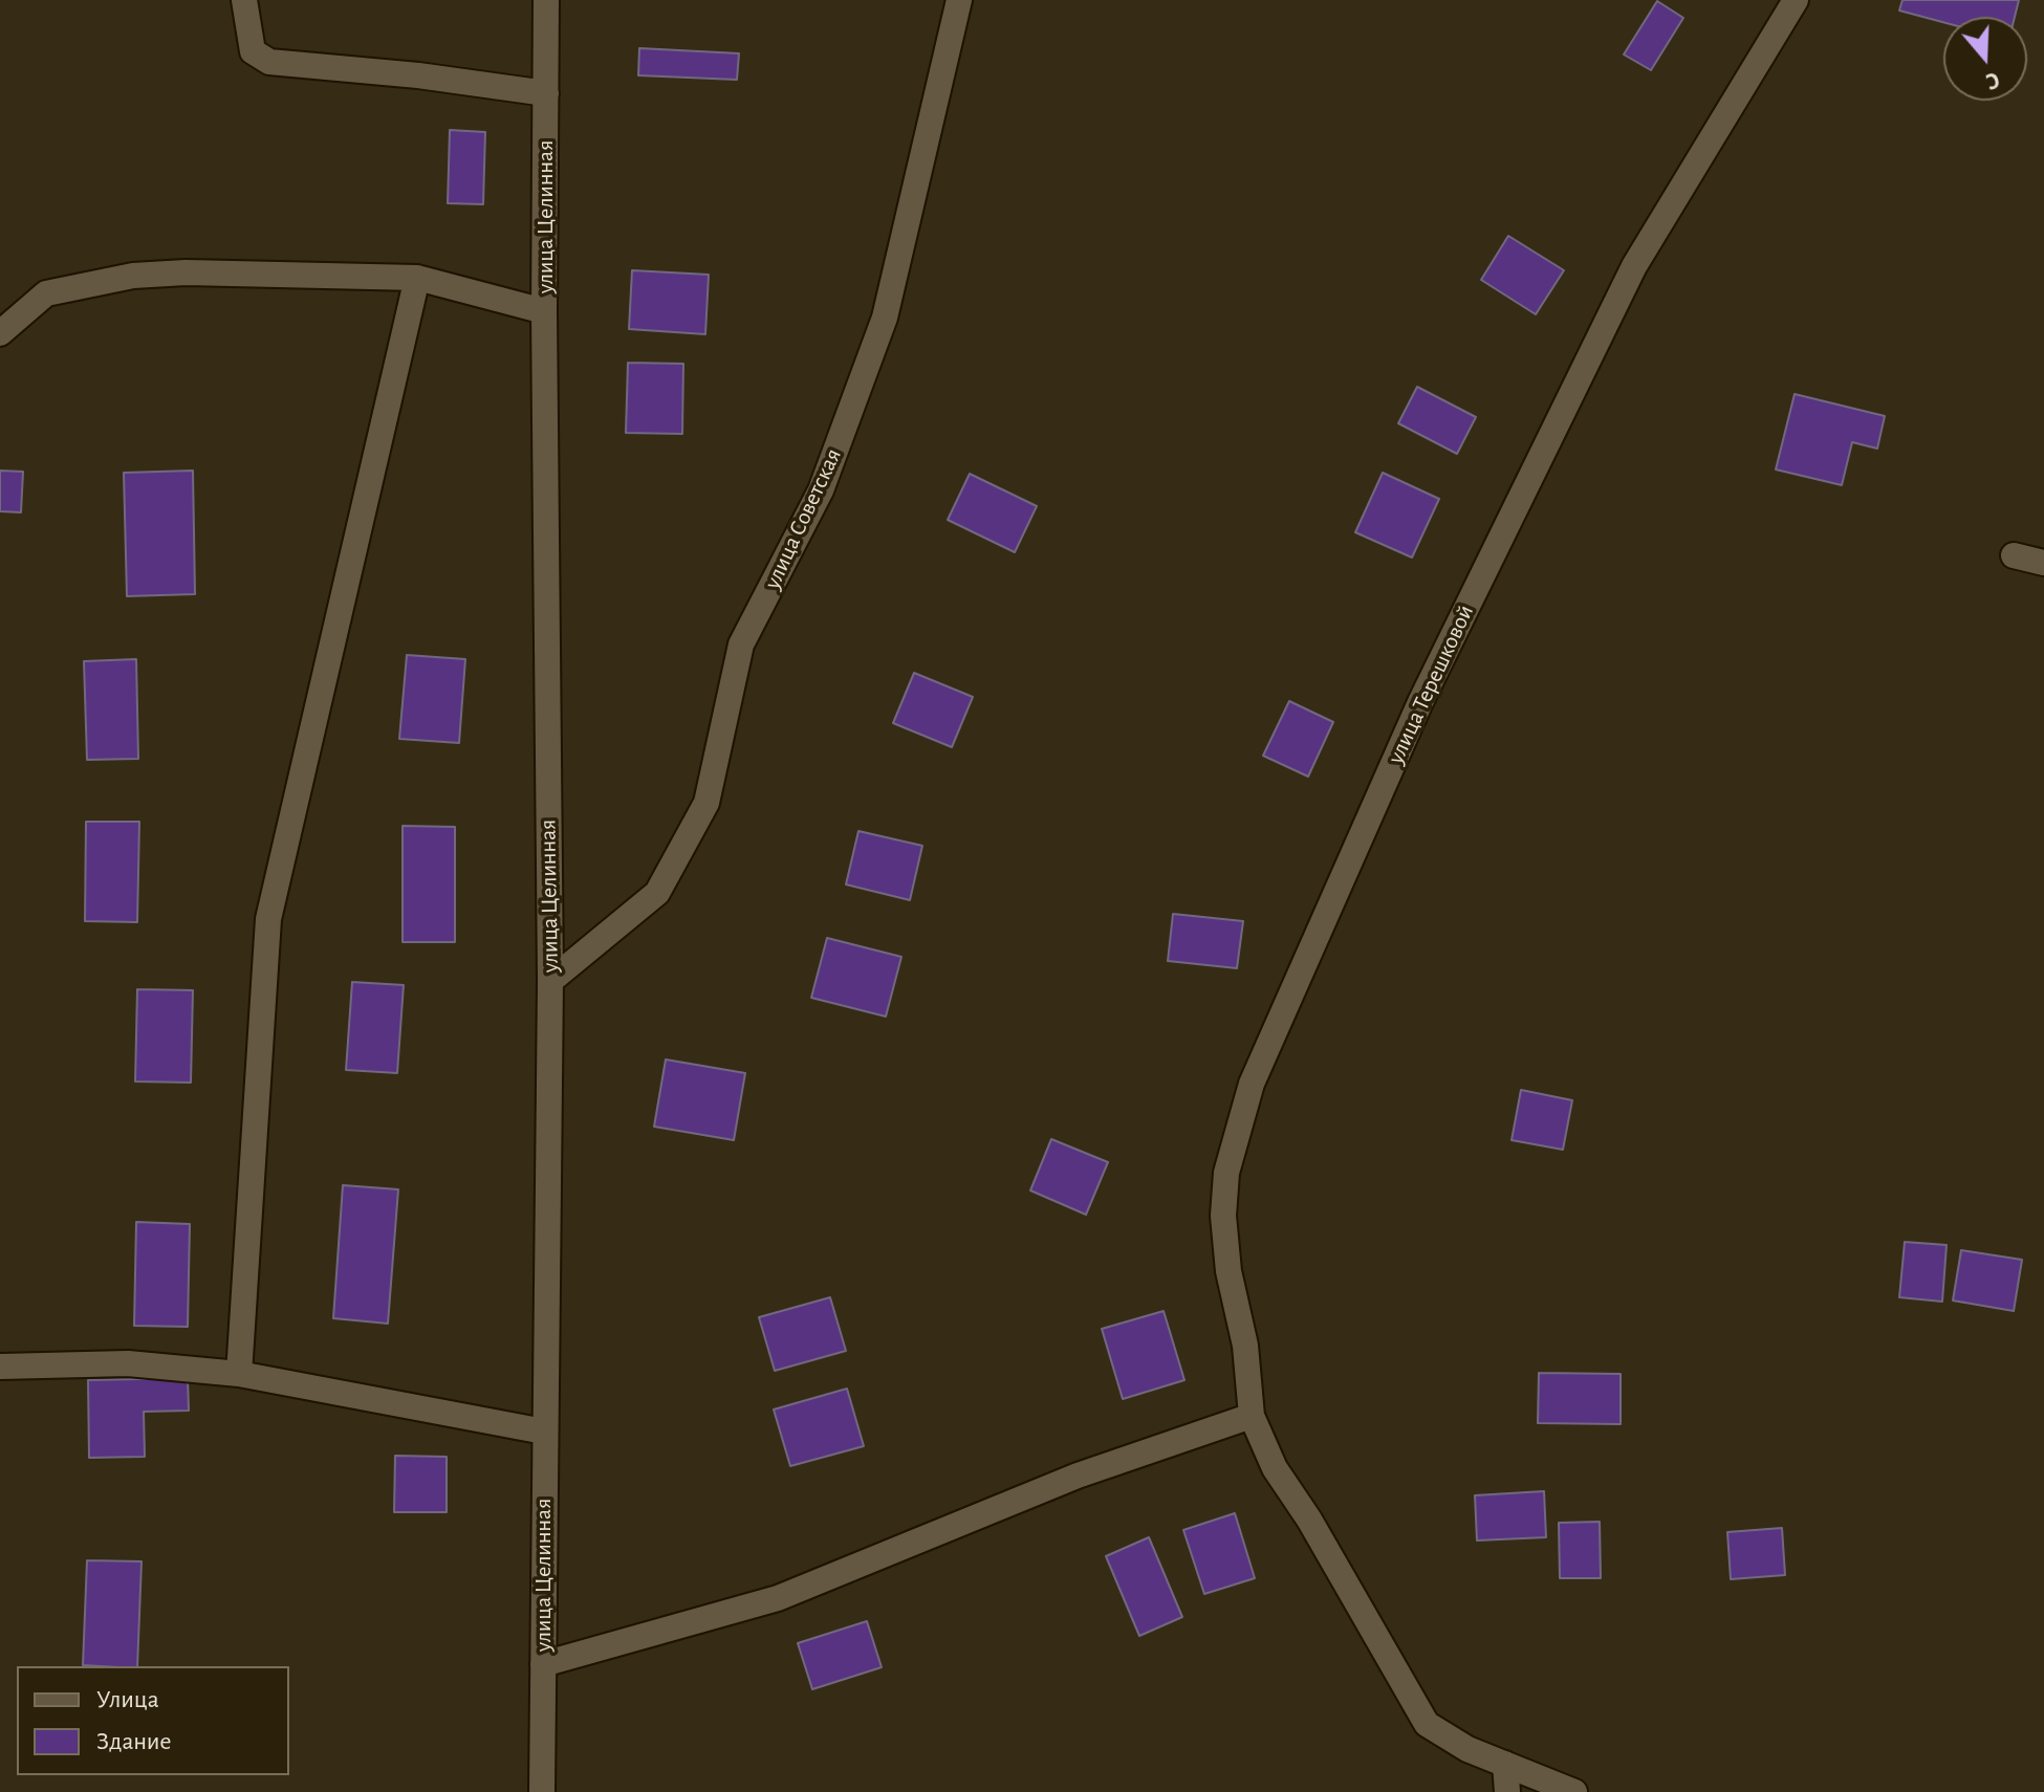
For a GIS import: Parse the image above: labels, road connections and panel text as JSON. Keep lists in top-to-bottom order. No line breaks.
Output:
{"streets":{"street":["улица Целинная","улица Советская","улица Терешковой"]},"crossings":[["улица Целинная","улица Советская"]],"legend":["Улица","Здание"],"north":"bottom"}
